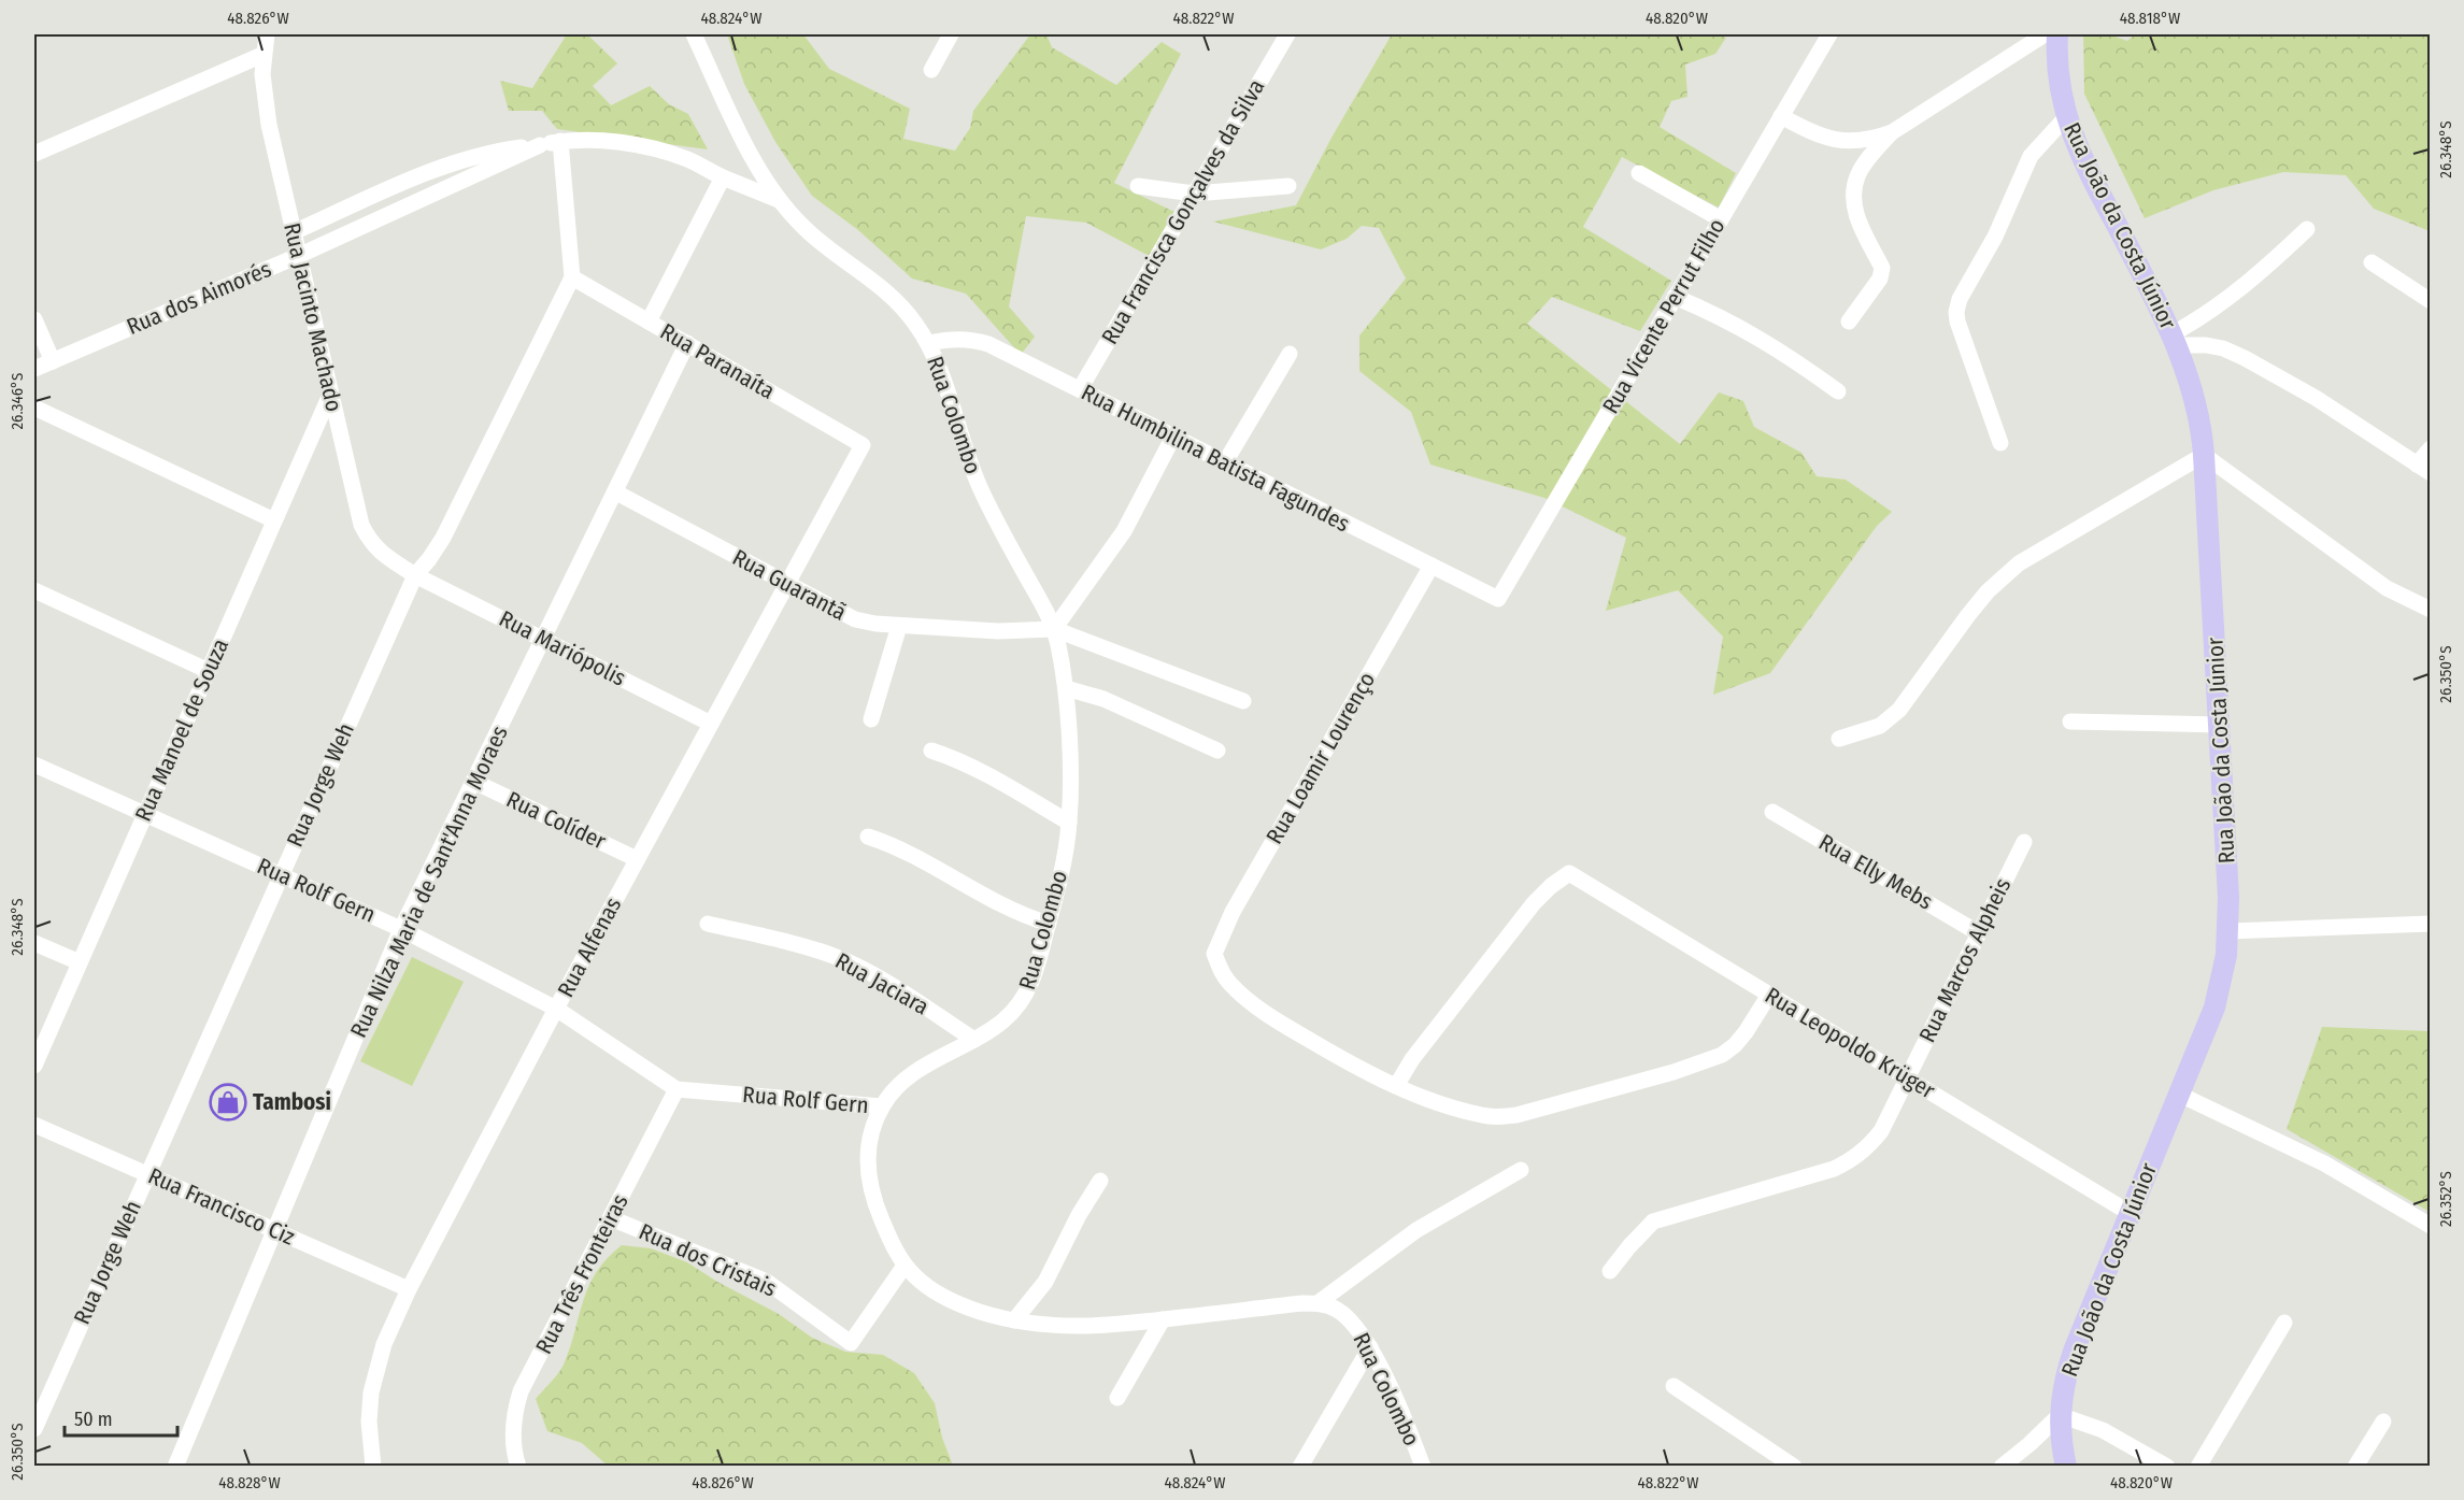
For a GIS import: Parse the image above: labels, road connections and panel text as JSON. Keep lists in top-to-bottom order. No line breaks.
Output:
{"streets":{"main road":["Rua João da Costa Júnior"],"street":["Rua Francisca Gonçalves da Silva","Rua dos Aimorés","Rua Vicente Perrut Filho","Rua Jacinto Machado","Rua Paranaíta","Rua Colombo","Rua Humbilina Batista Fagundes","Rua Guarantã","Rua Mariópolis","Rua Manoel de Souza","Rua Loamir Lourenço","Rua Jorge Weh","Rua Colíder","Rua Elly Mebs","Rua Nilza Maria de Sant'Anna Moraes","Rua Rolf Gern","Rua Alfenas","Rua Marcos Alpheis","Rua Jaciara","Rua Leopoldo Krüger","Rua Francisco Ciz","Rua dos Cristais","Rua Três Fronteiras"]},"crossings":[["Rua Francisca Gonçalves da Silva","Rua Humbilina Batista Fagundes"],["Rua João da Costa Júnior","Rua Leopoldo Krüger"],["Rua dos Aimorés","Rua Jacinto Machado"],["Rua dos Aimorés","Rua Colombo"],["Rua Vicente Perrut Filho","Rua Humbilina Batista Fagundes"],["Rua Jacinto Machado","Rua Mariópolis"],["Rua Jacinto Machado","Rua Manoel de Souza"],["Rua Jacinto Machado","Rua Jorge Weh"],["Rua Paranaíta","Rua Jorge Weh"],["Rua Paranaíta","Rua Nilza Maria de Sant'Anna Moraes"],["Rua Paranaíta","Rua Alfenas"],["Rua Colombo","Rua Humbilina Batista Fagundes"],["Rua Colombo","Rua Guarantã"],["Rua Colombo","Rua Rolf Gern"],["Rua Colombo","Rua Jaciara"],["Rua Colombo","Rua dos Cristais"],["Rua Humbilina Batista Fagundes","Rua Loamir Lourenço"],["Rua Guarantã","Rua Nilza Maria de Sant'Anna Moraes"],["Rua Guarantã","Rua Alfenas"],["Rua Mariópolis","Rua Jorge Weh"],["Rua Mariópolis","Rua Nilza Maria de Sant'Anna Moraes"],["Rua Mariópolis","Rua Alfenas"],["Rua Manoel de Souza","Rua Rolf Gern"],["Rua Loamir Lourenço","Rua Leopoldo Krüger"],["Rua Jorge Weh","Rua Rolf Gern"],["Rua Jorge Weh","Rua Francisco Ciz"],["Rua Colíder","Rua Nilza Maria de Sant'Anna Moraes"],["Rua Colíder","Rua Alfenas"],["Rua Elly Mebs","Rua Marcos Alpheis"],["Rua Nilza Maria de Sant'Anna Moraes","Rua Rolf Gern"],["Rua Nilza Maria de Sant'Anna Moraes","Rua Francisco Ciz"],["Rua Rolf Gern","Rua Alfenas"],["Rua Rolf Gern","Rua Três Fronteiras"],["Rua Alfenas","Rua Francisco Ciz"],["Rua Marcos Alpheis","Rua Leopoldo Krüger"],["Rua dos Cristais","Rua Três Fronteiras"]],"places":{"shop":["Tambosi"]},"scale_bar":"50 m","coordinates":["48.826°W","48.824°W","48.822°W","48.820°W","48.818°W","26.348°S","26.346°S","26.350°S","26.352°S","48.828°W"]}
